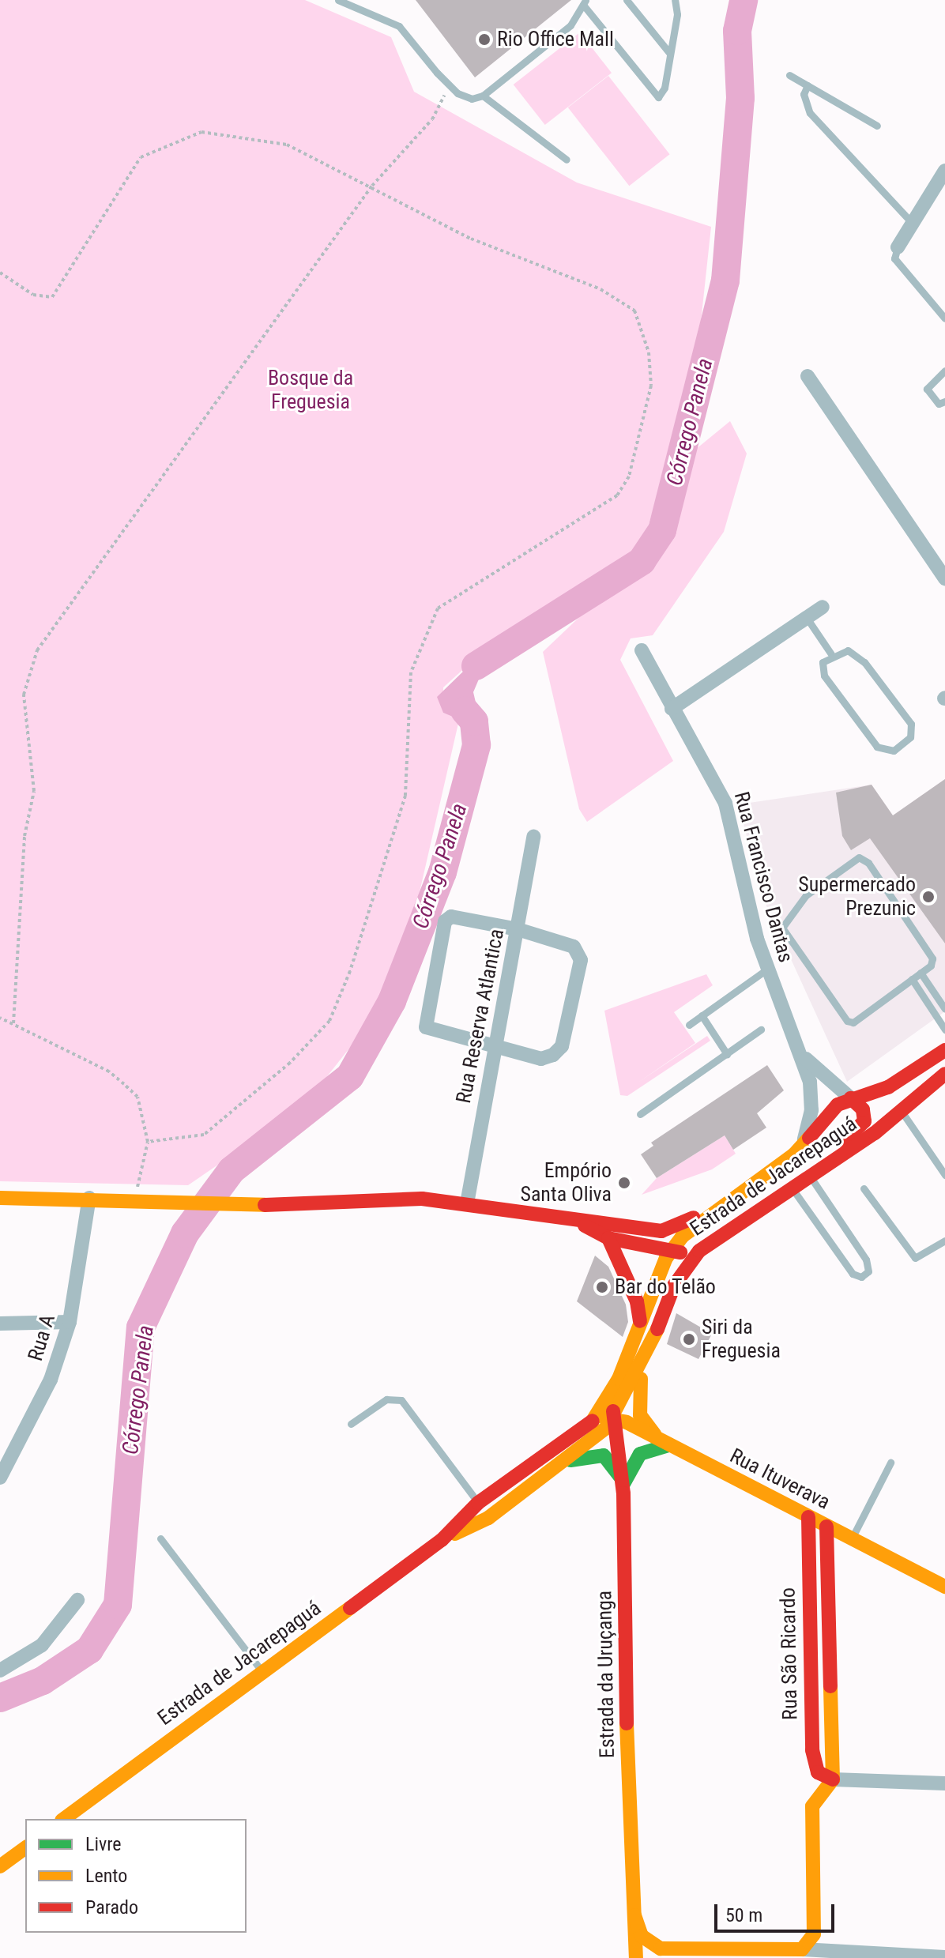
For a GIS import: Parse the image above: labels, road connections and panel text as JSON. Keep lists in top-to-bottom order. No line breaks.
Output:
{"streets":{"main road":["Estrada de Jacarepaguá","Rua Ituverava","Rua São Ricardo","Estrada da Uruçanga"],"street":["Rua Francisco Dantas","Rua Reserva Atlantica","Rua A"]},"crossings":[["Rua Francisco Dantas","Estrada de Jacarepaguá"],["Estrada de Jacarepaguá","Rua Ituverava"],["Estrada de Jacarepaguá","Estrada da Uruçanga"],["Rua Ituverava","Rua São Ricardo"],["Rua Ituverava","Estrada da Uruçanga"]],"water":["Córrego Panela"],"parks":["Bosque da Freguesia"],"places":["Rio Office Mall","Supermercado Prezunic","Empório Santa Oliva","Bar do Telão","Siri da Freguesia"],"legend":["Livre","Lento","Parado"],"scale_bar":"50 m"}
